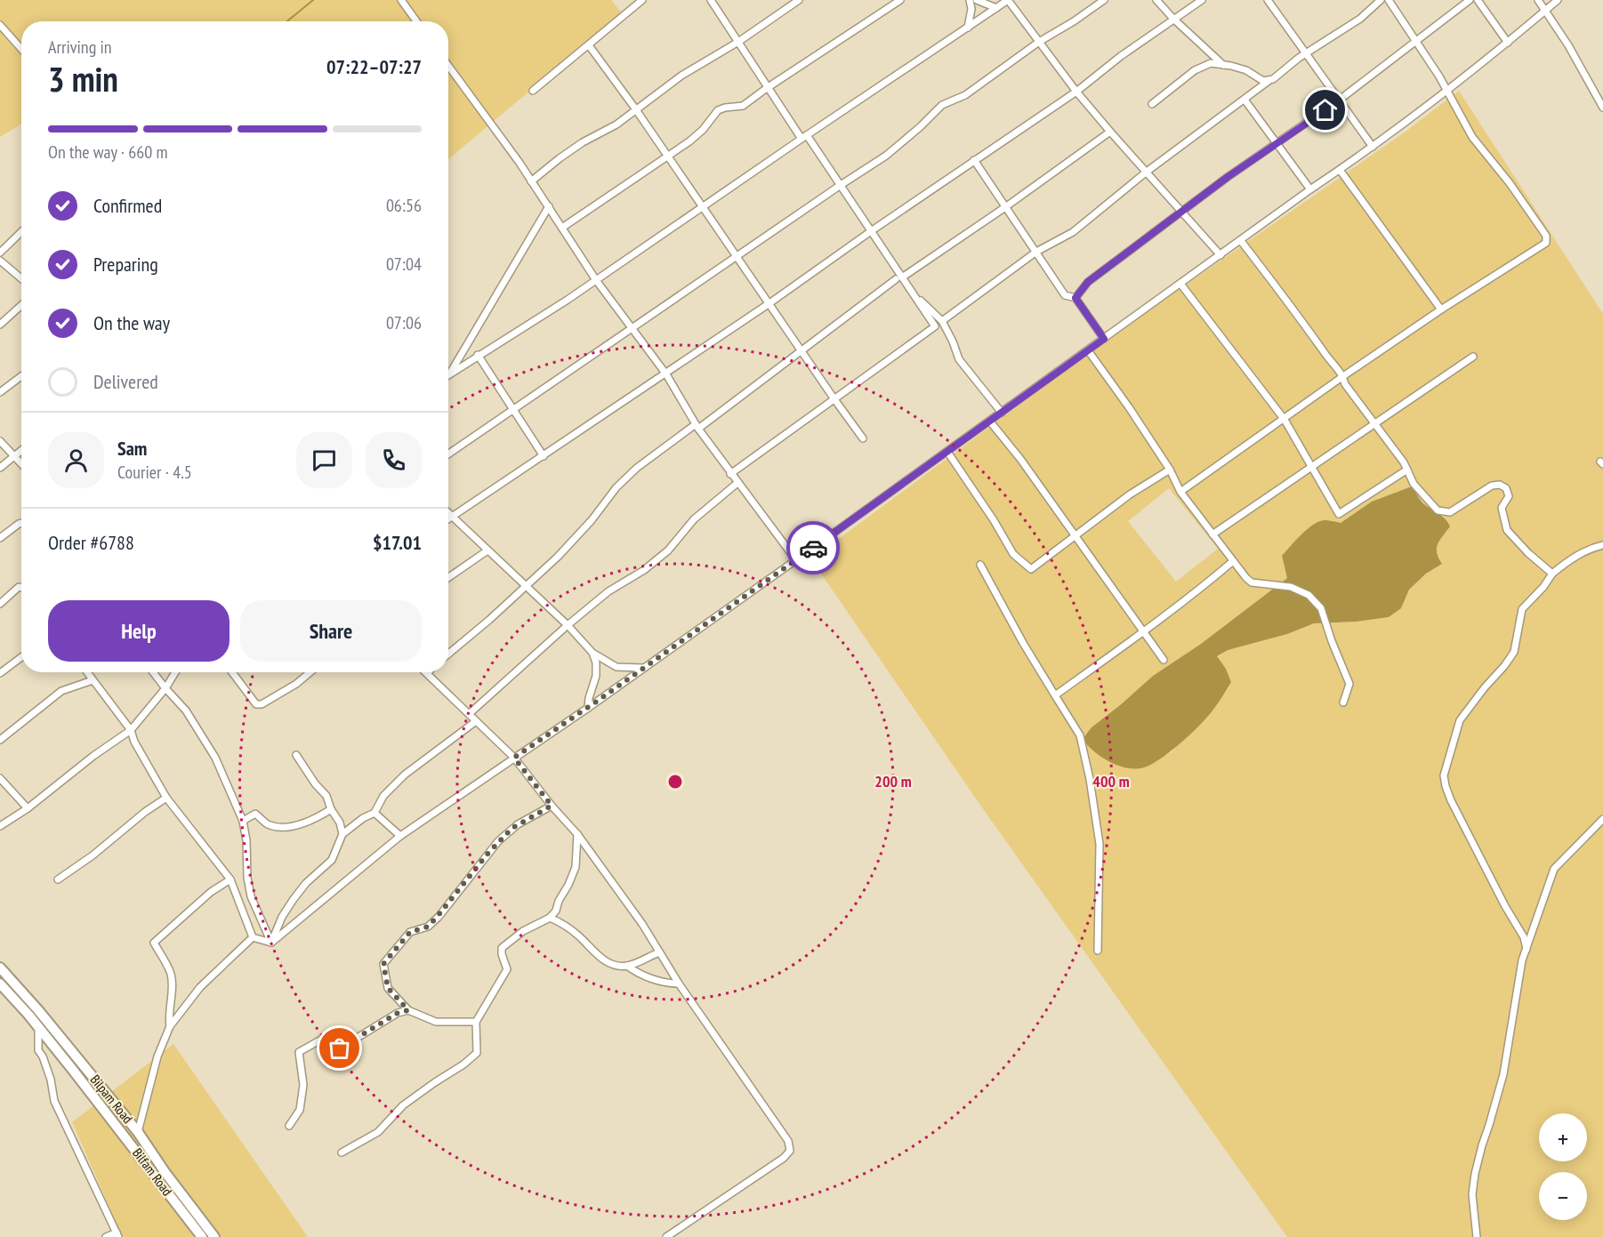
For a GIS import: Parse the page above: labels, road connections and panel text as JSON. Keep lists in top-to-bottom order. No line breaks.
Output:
{"streets":{"main road":["Bilpam Road","Bilfam Road"]},"page":{"heading":["3 min","Arriving in","07:22–07:27"],"panel":["Sam","Courier · 4.5","Order #6788","$17.01"],"bar":"On the way · 660 m","list":[["Confirmed","06:56"],["Preparing","07:04"],["On the way","07:06"],"Delivered"],"buttons":["Help","Share"],"map_buttons":["+","−"]},"rings":["200 m","400 m"]}
